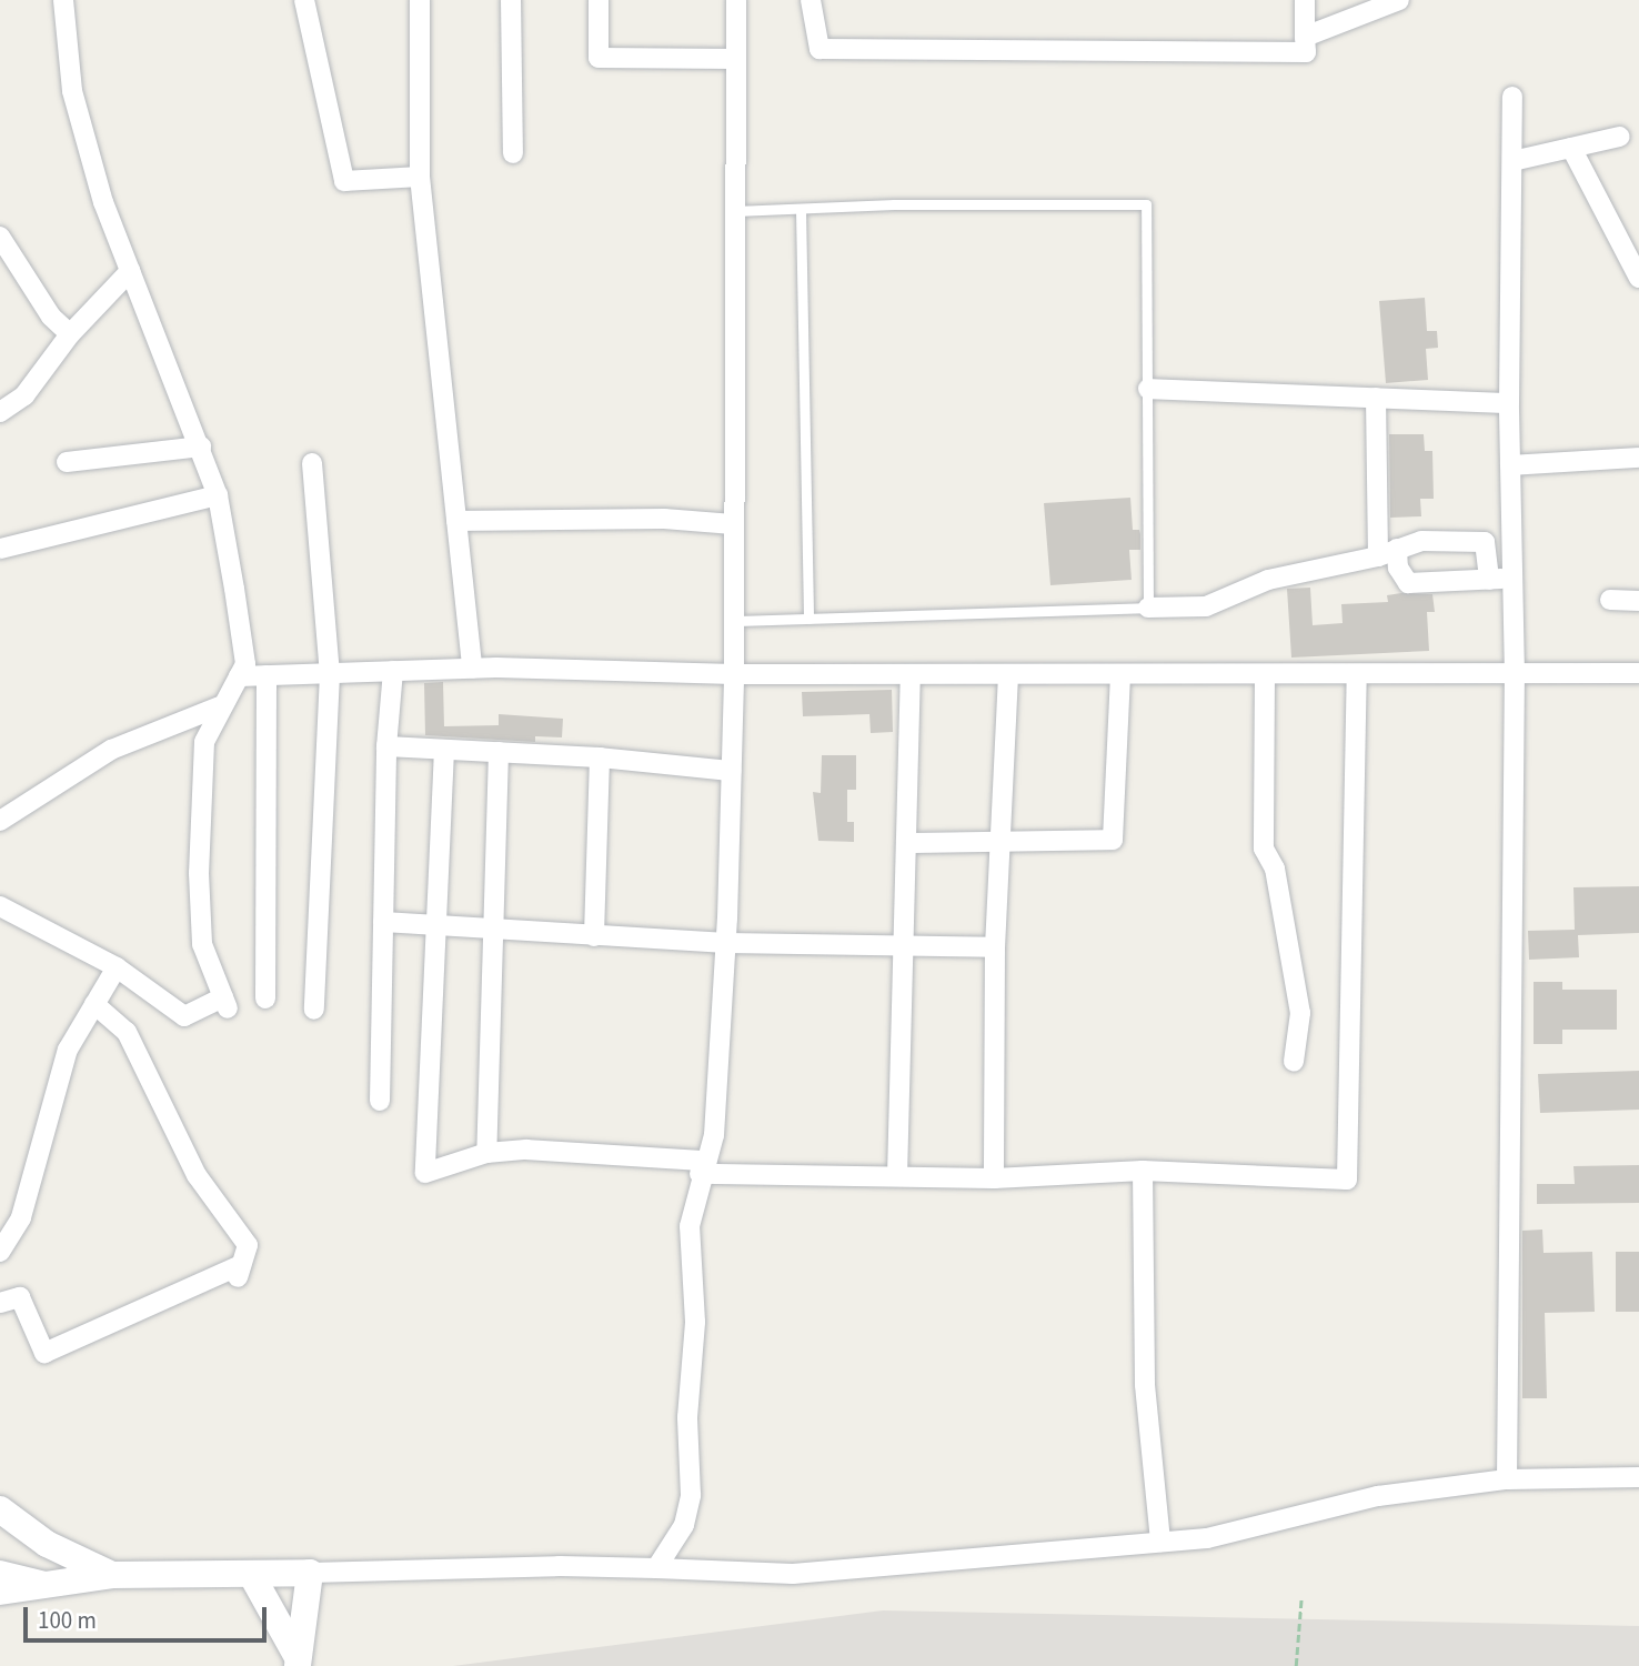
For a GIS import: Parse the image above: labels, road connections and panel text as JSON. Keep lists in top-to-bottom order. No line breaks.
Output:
{"scale_bar":"100 m"}
